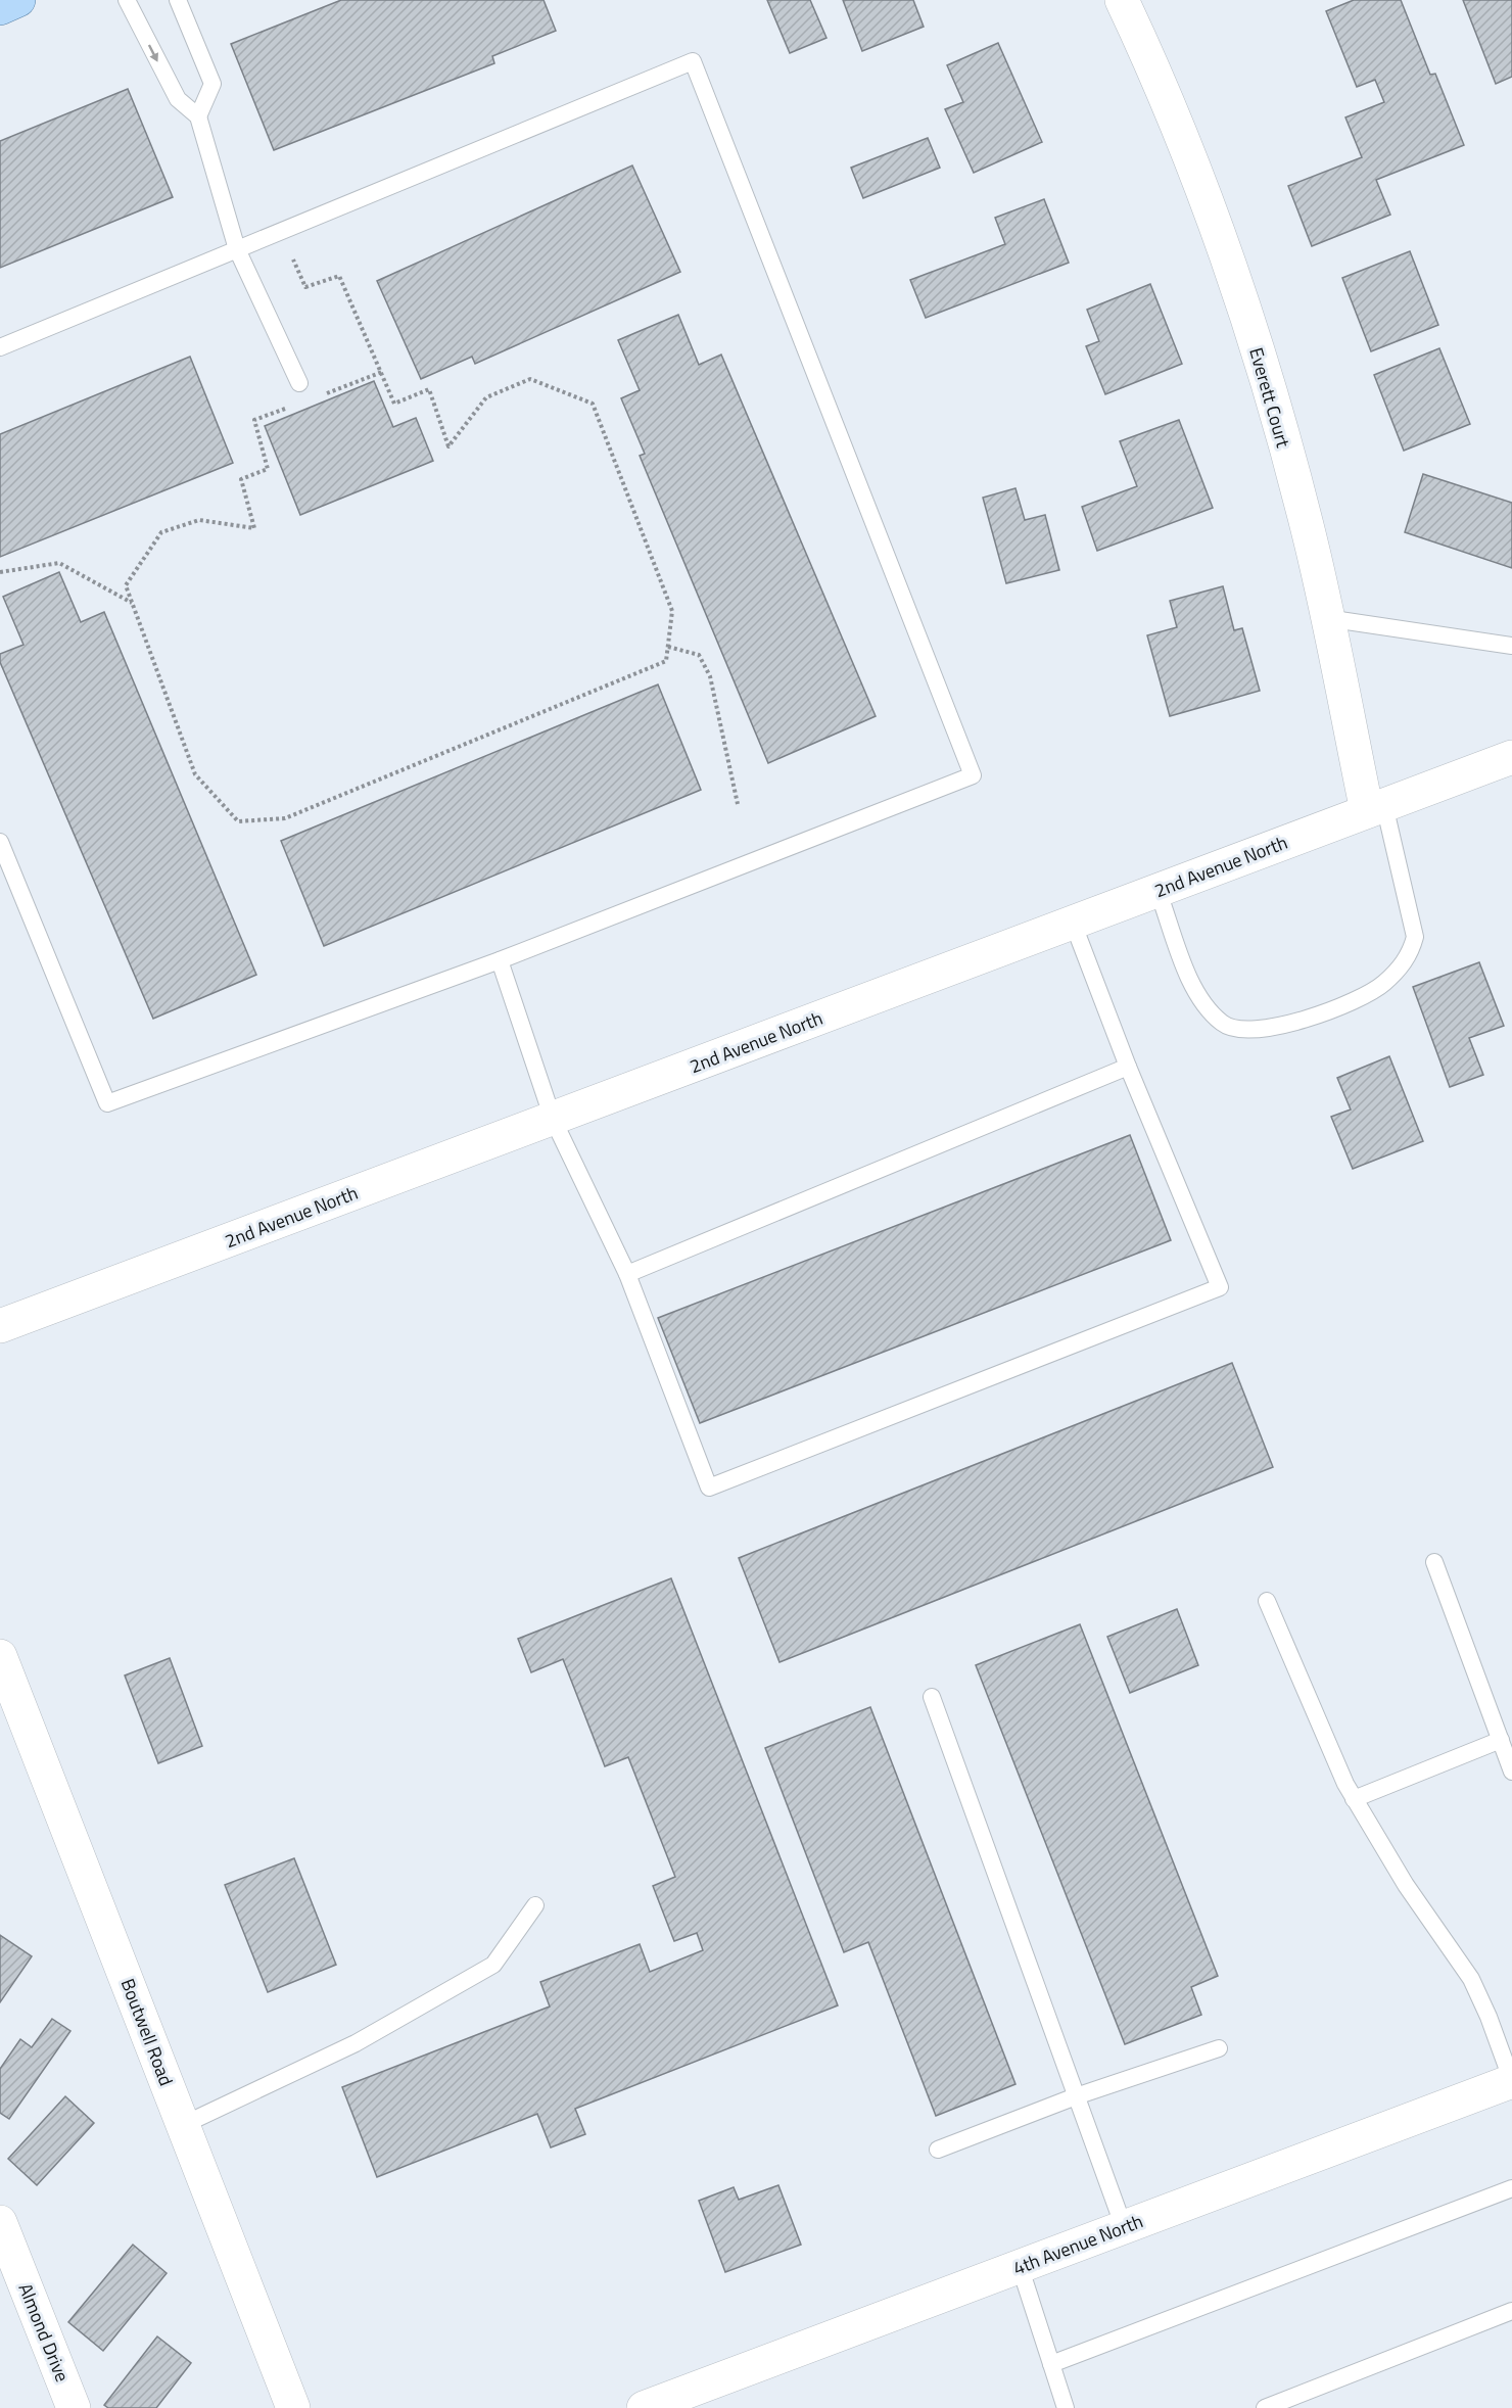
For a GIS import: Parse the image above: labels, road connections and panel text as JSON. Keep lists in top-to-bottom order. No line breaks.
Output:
{"streets":{"street":["Everett Court","2nd Avenue North","Boutwell Road","4th Avenue North","Almond Drive"]},"crossings":[["Everett Court","2nd Avenue North"]]}
